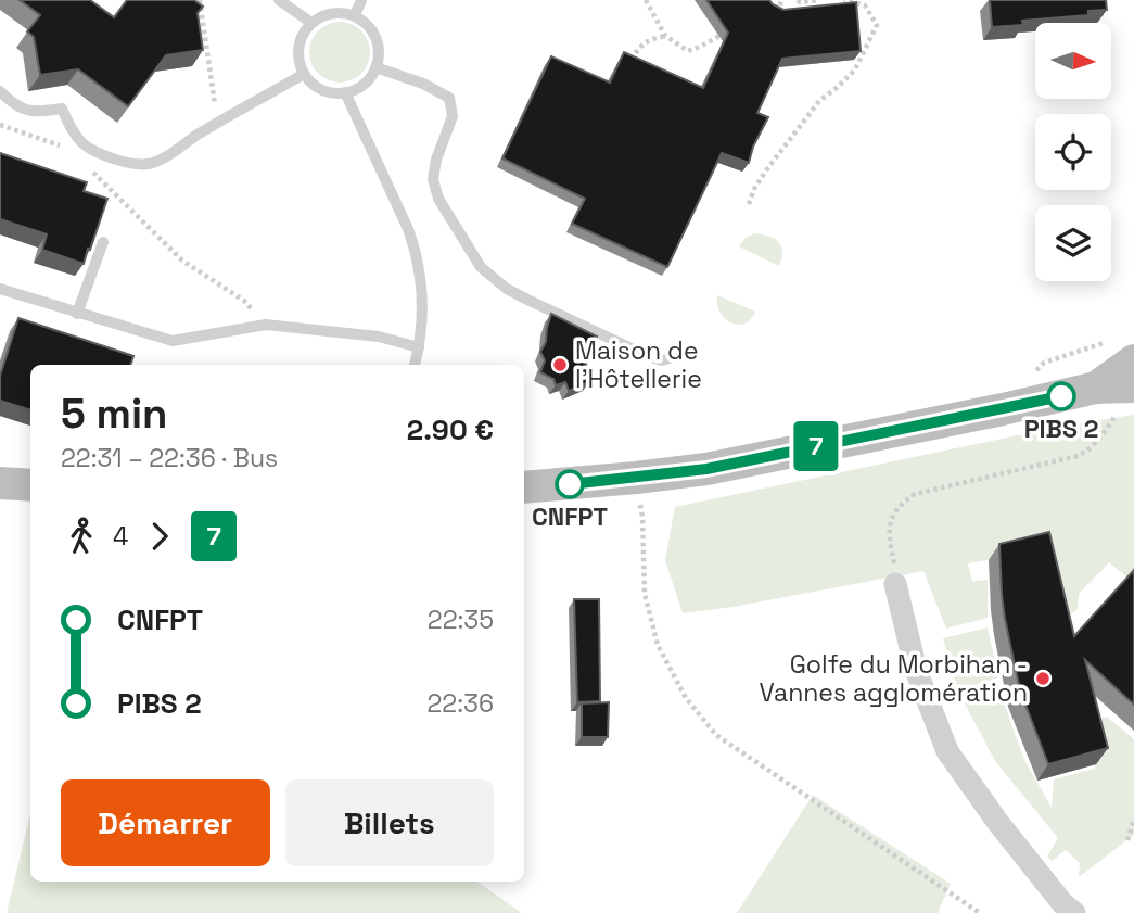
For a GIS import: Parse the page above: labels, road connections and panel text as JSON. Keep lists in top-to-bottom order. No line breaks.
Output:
{"places":["Maison de l'Hôtellerie","PIBS 2","CNFPT","Golfe du Morbihan - Vannes agglomération"],"lines":["bus line 7"],"north":"right","page":{"on_map":"7","heading":["5 min","22:31 – 22:36 · Bus","2.90 €"],"legs":["4","7"],"list":[{"name":"CNFPT","value":"22:35"},{"name":"PIBS 2","value":"22:36"}],"buttons":["Démarrer","Billets"]}}
